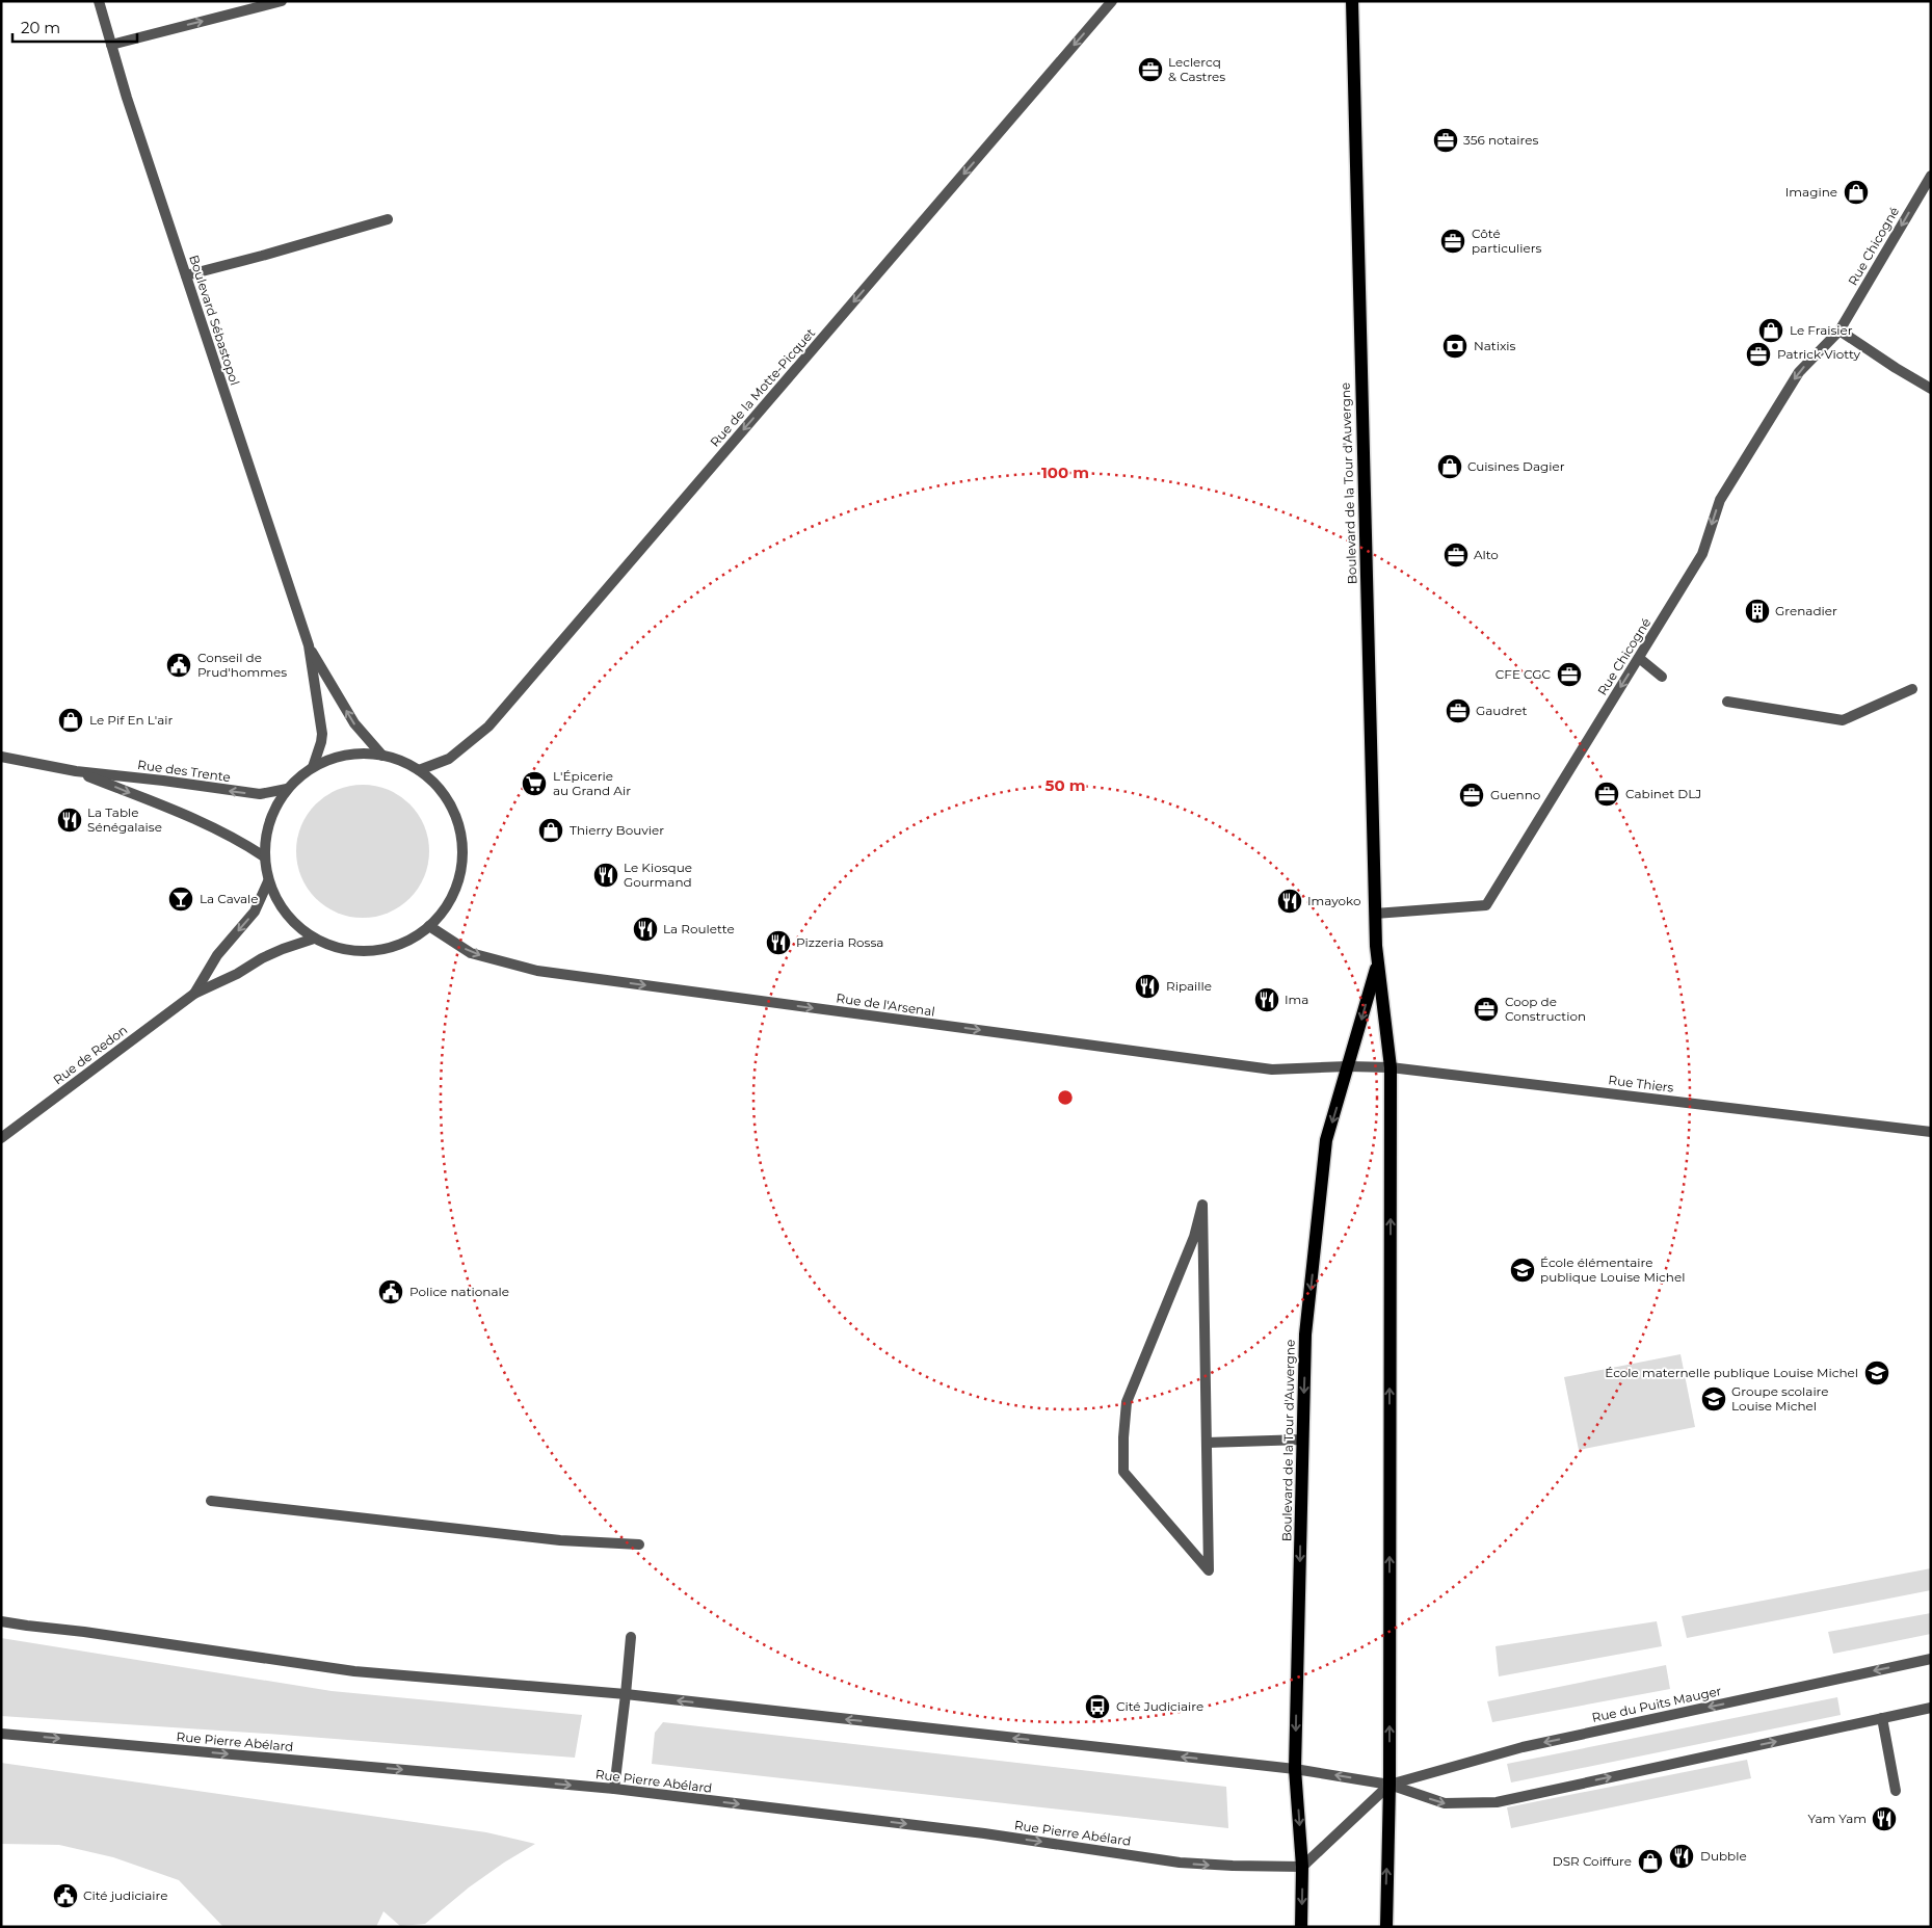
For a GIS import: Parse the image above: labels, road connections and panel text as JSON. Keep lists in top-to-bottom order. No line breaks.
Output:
{"streets":{"main road":["Boulevard de la Tour d'Auvergne"],"street":["Rue Chicogné","Boulevard Sébastopol","Rue de la Motte-Picquet","Rue des Trente","Rue de l'Arsenal","Rue de Redon","Rue Thiers","Rue du Puits Mauger","Rue Pierre Abélard"]},"crossings":[["Rue Chicogné","Boulevard de la Tour d'Auvergne"],["Boulevard de la Tour d'Auvergne","Rue de l'Arsenal"],["Boulevard de la Tour d'Auvergne","Rue Thiers"],["Boulevard de la Tour d'Auvergne","Rue du Puits Mauger"],["Boulevard de la Tour d'Auvergne","Rue Pierre Abélard"],["Rue de l'Arsenal","Rue Thiers"],["Rue du Puits Mauger","Rue Pierre Abélard"]],"one_way":["Rue Chicogné","Rue de la Motte-Picquet","Rue de l'Arsenal","Rue Pierre Abélard"],"places":{"office":["Leclercq & Castres","356 notaires","Côté particuliers","Patrick Viotty","Alto","CFE CGC","Gaudret","Cabinet DLJ","Guenno","Coop de Construction"],"shop":["Imagine","Le Fraisier","Cuisines Dagier","Le Pif En L'air","Thierry Bouvier","DSR Coiffure"],"bank":["Natixis"],"building":["Grenadier"],"public building":["Conseil de Prud'hommes","Police nationale","Cité judiciaire"],"supermarket":["L'Épicerie au Grand Air"],"restaurant":["La Table Sénégalaise","Le Kiosque Gourmand","Imayoko","La Roulette","Pizzeria Rossa","Ripaille","Ima","Yam Yam","Dubble"],"bar":["La Cavale"],"school or university":["École élémentaire publique Louise Michel","École maternelle publique Louise Michel","Groupe scolaire Louise Michel"],"bus stop":["Cité Judiciaire"]},"scale_bar":"20 m","rings":["100 m","50 m"]}
